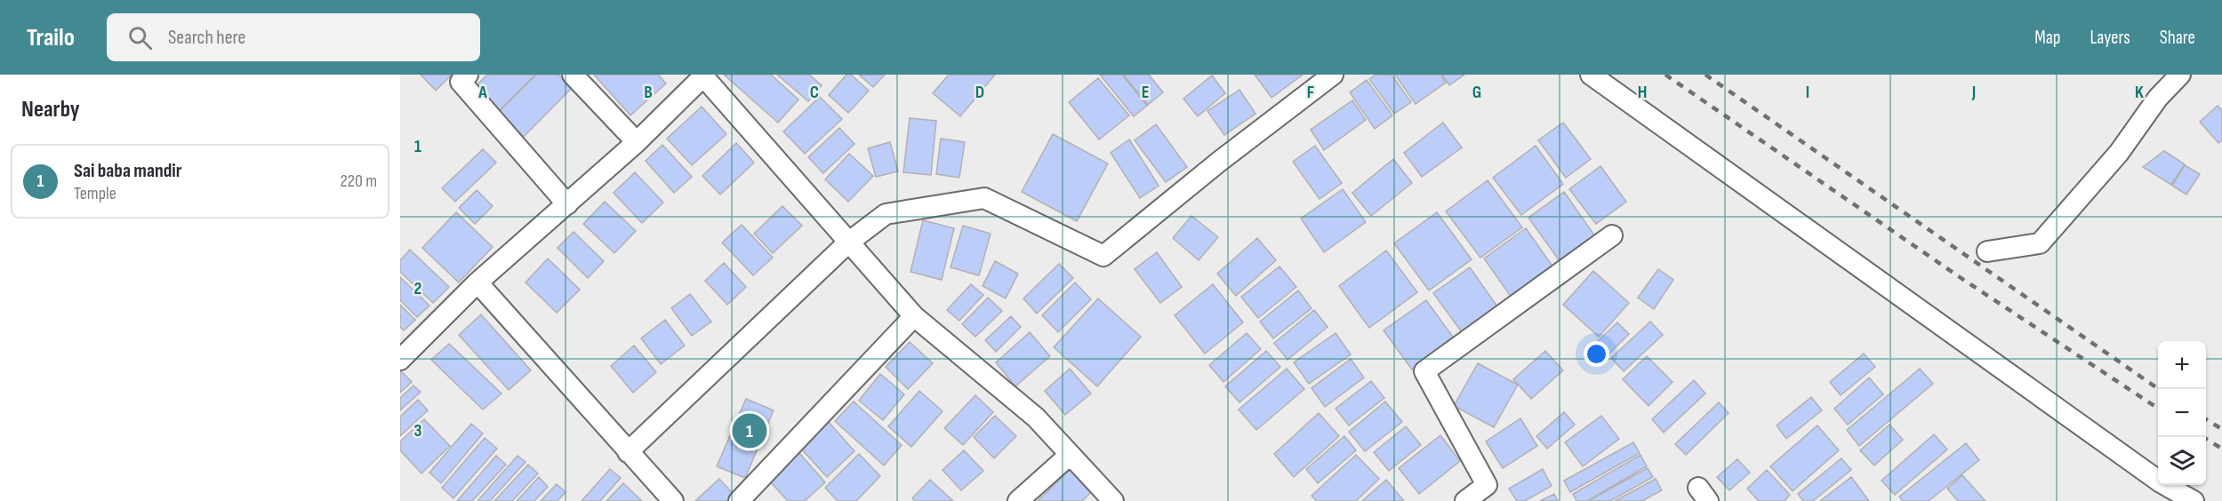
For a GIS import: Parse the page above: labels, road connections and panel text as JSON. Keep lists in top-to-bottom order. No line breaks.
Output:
{"page":{"header":"Trailo","search":"Search here","nav":["Map","Layers","Share"],"heading":"Nearby","list":[{"mark":"1","name":"Sai baba mandir","note":"Temple","value":"220 m"}],"map_buttons":["+","−"],"pins":"1"},"grid":{"columns":["A","B","C","D","E","F","G","H","I","J","K"],"rows":["1","2","3"]}}
